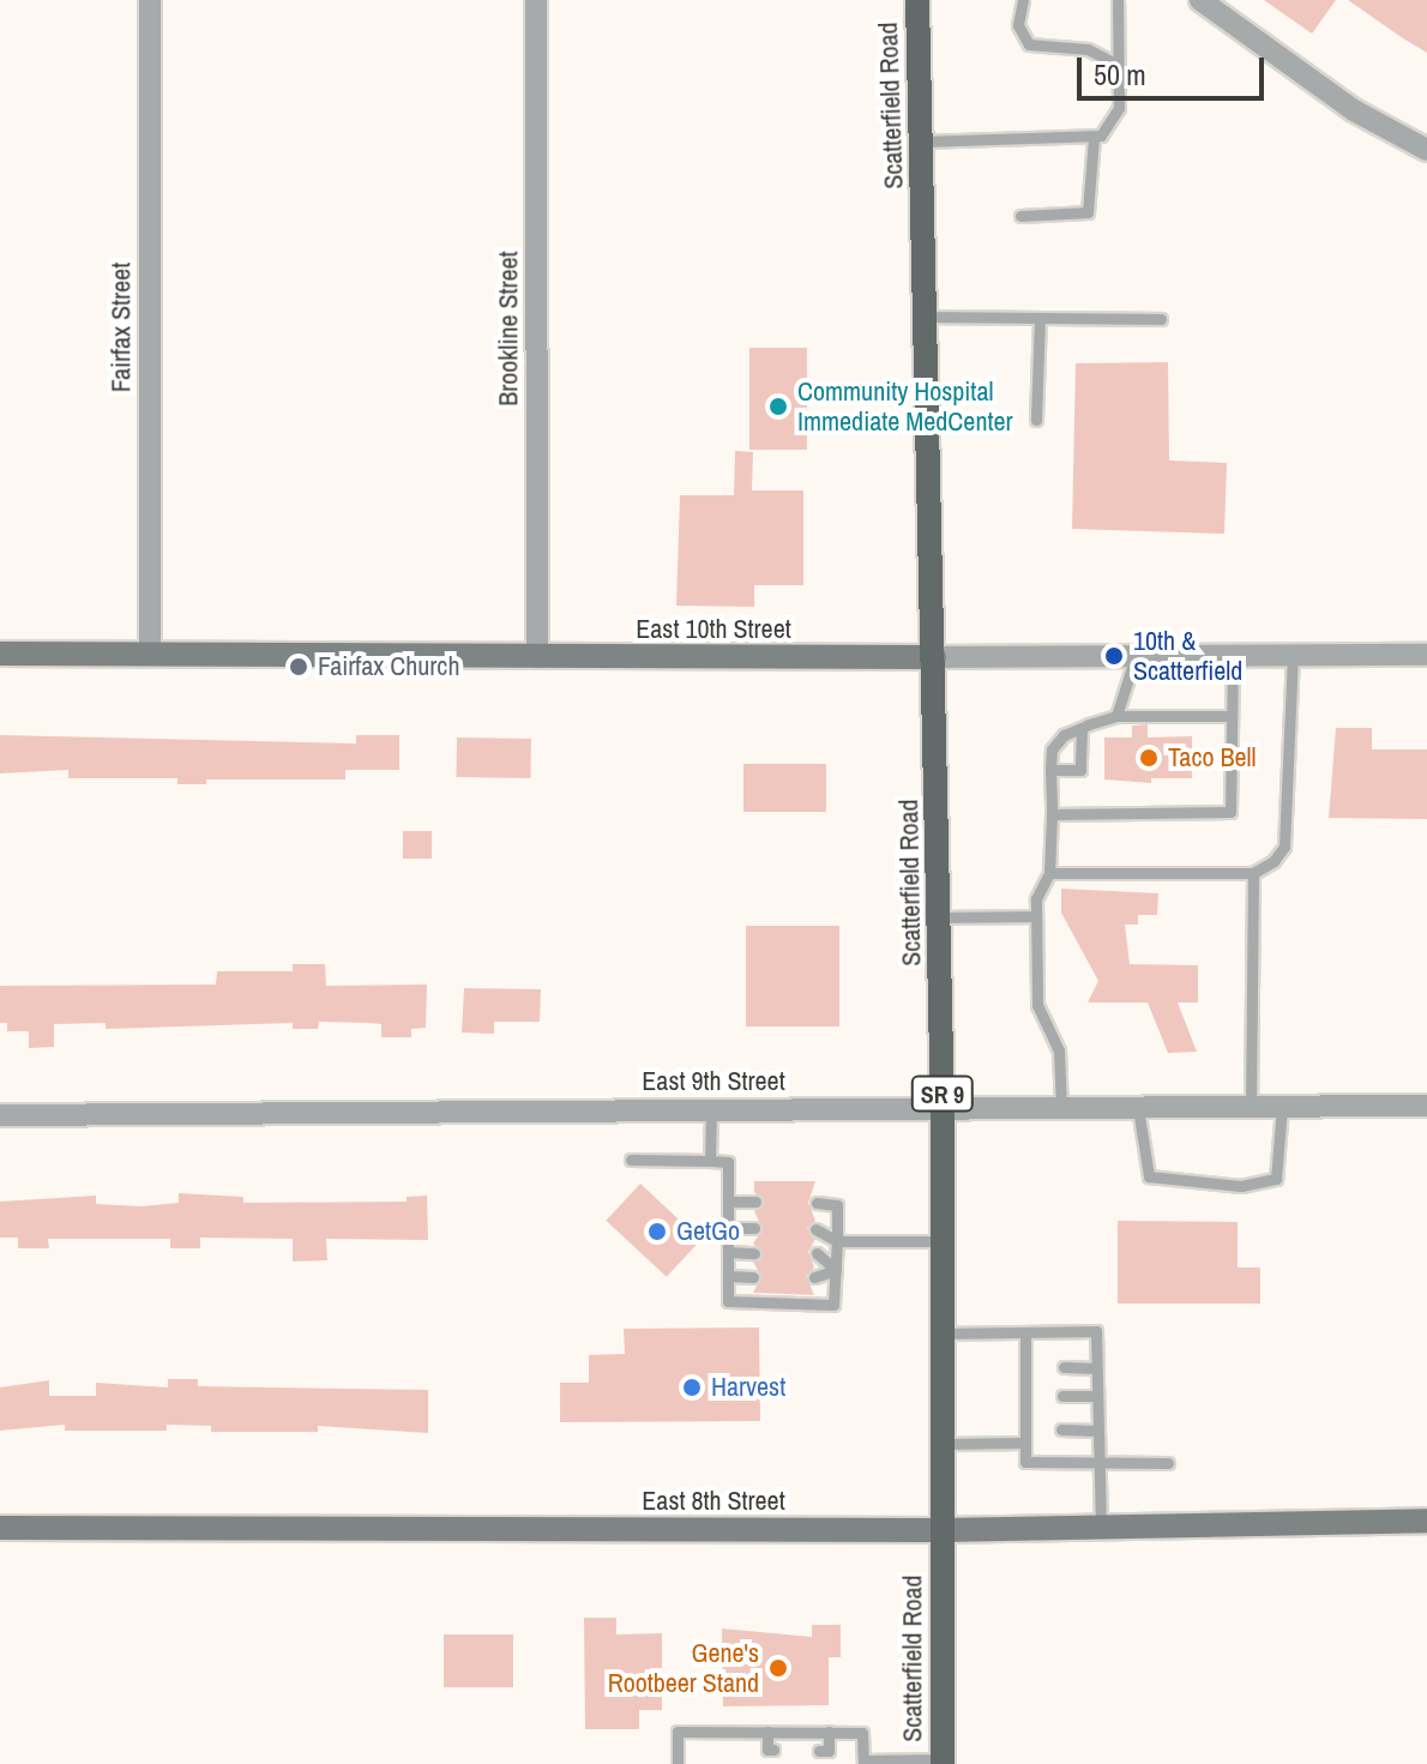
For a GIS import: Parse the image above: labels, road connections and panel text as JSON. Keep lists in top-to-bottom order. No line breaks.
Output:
{"streets":{"main road":["Scatterfield Road","SR 9"],"street":["Fairfax Street","Brookline Street","East 10th Street","East 9th Street","East 8th Street"]},"crossings":[["Scatterfield Road","East 10th Street"],["Scatterfield Road","East 9th Street"],["Scatterfield Road","East 8th Street"],["Fairfax Street","East 10th Street"],["Brookline Street","East 10th Street"]],"places":["Community Hospital Immediate MedCenter","10th & Scatterfield","Fairfax Church","Taco Bell","GetGo","Harvest","Gene's Rootbeer Stand"],"scale_bar":"50 m"}
